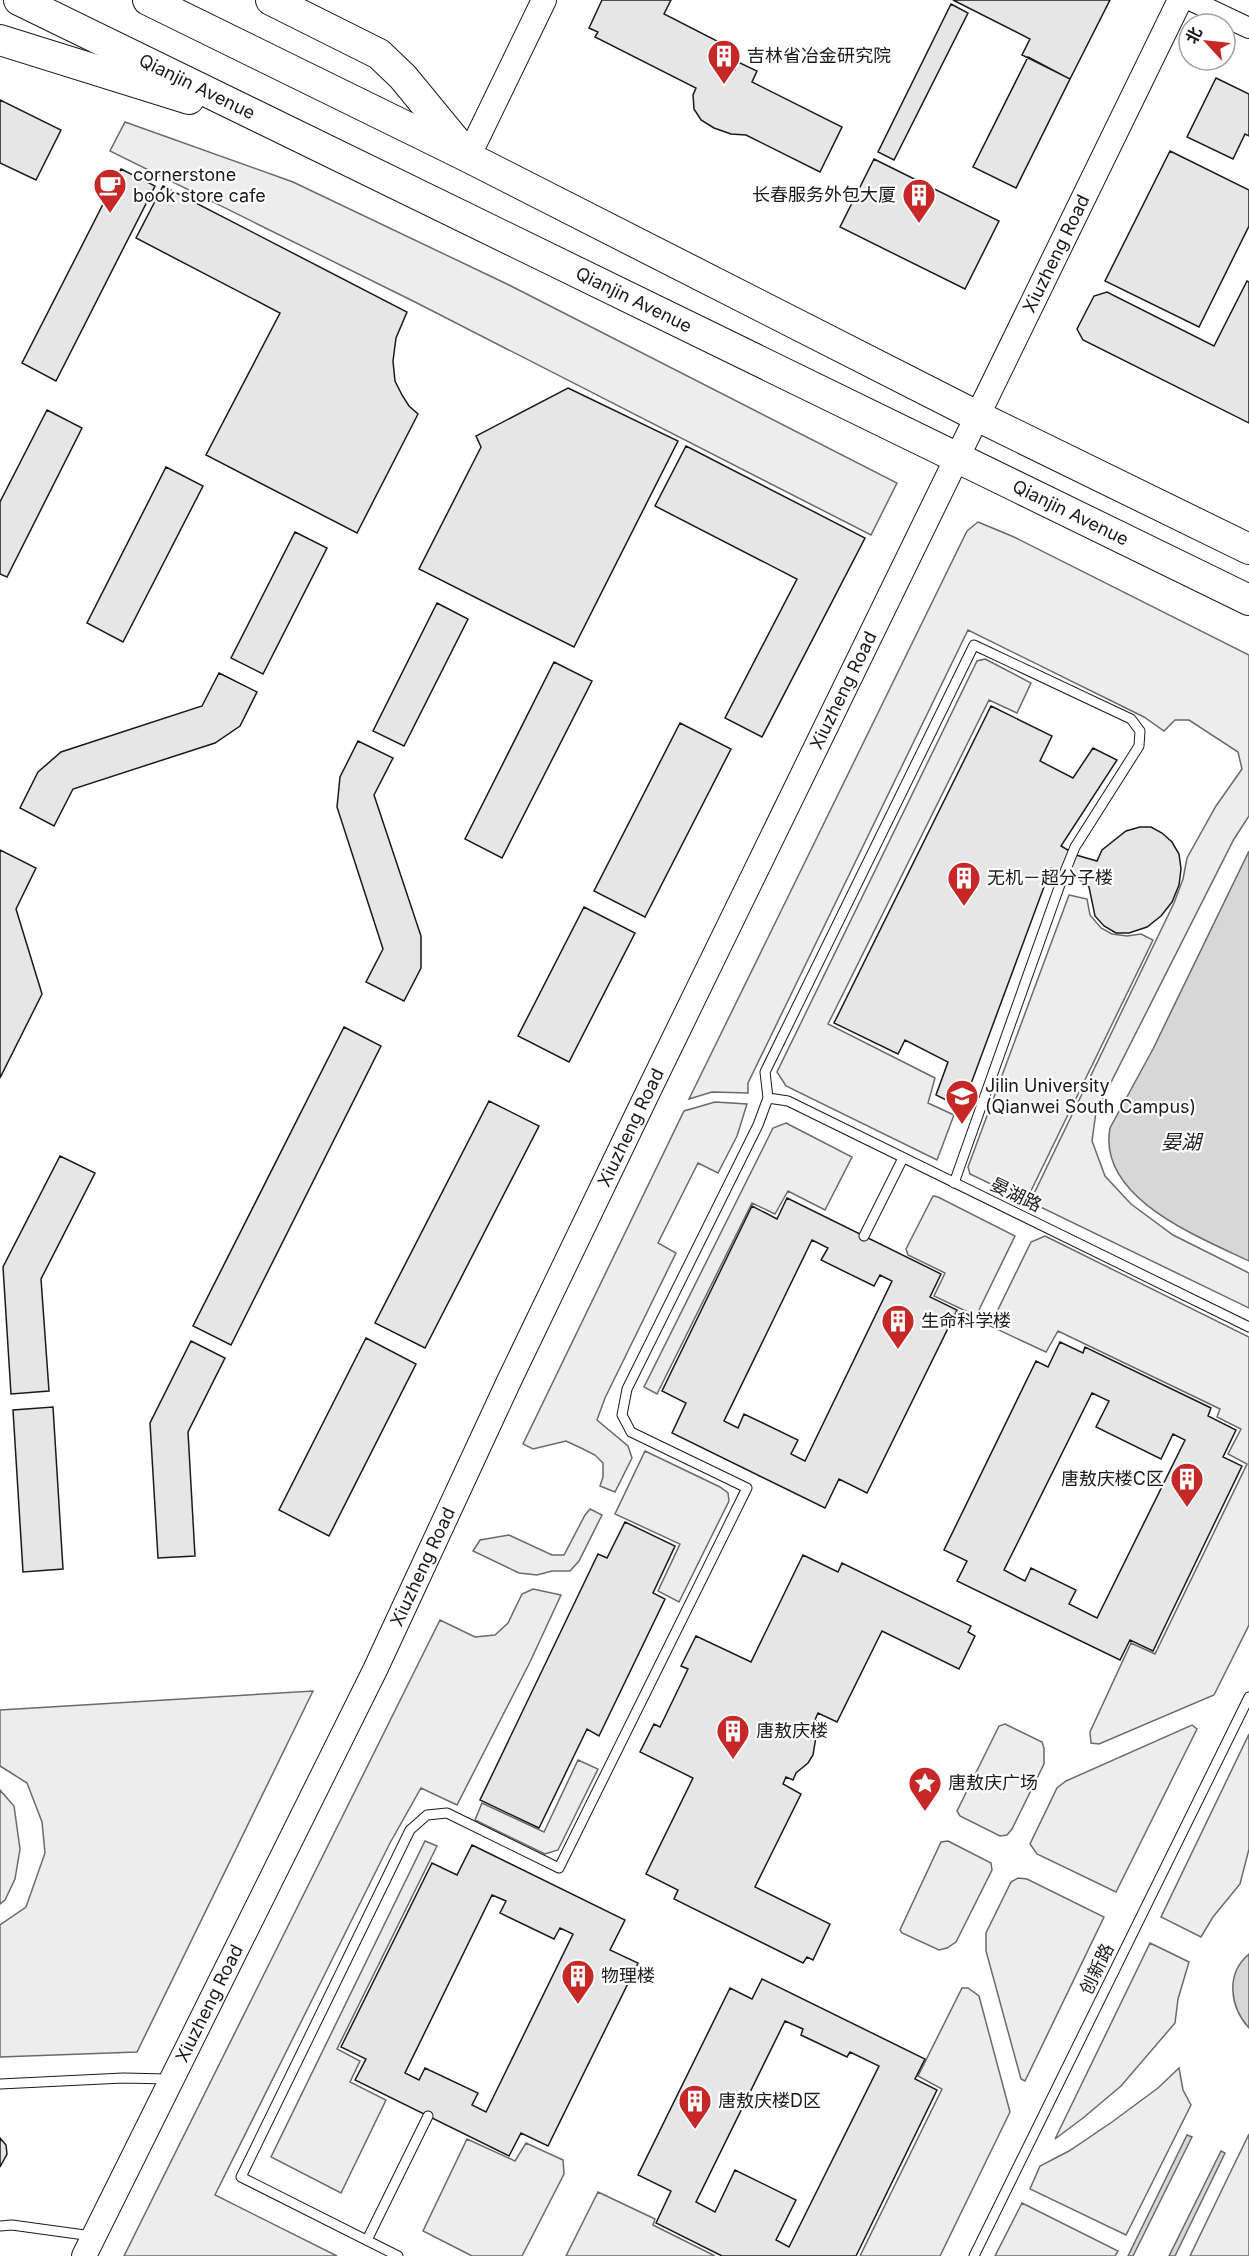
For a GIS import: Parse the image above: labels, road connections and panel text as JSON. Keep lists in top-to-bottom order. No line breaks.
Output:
{"streets":{"main road":["Qianjin Avenue"],"street":["Xiuzheng Road"],"lane":["晏湖路","创新路"]},"crossings":[["Qianjin Avenue","Xiuzheng Road"]],"water":["晏湖"],"places":{"building":["吉林省冶金研究院","长春服务外包大厦","无机－超分子楼","生命科学楼","唐敖庆楼C区","唐敖庆楼","物理楼","唐敖庆楼D区"],"cafe":["cornerstone book store cafe"],"school or university":["Jilin University (Qianwei South Campus)"],"place":["唐敖庆广场"]},"north":"top left"}
